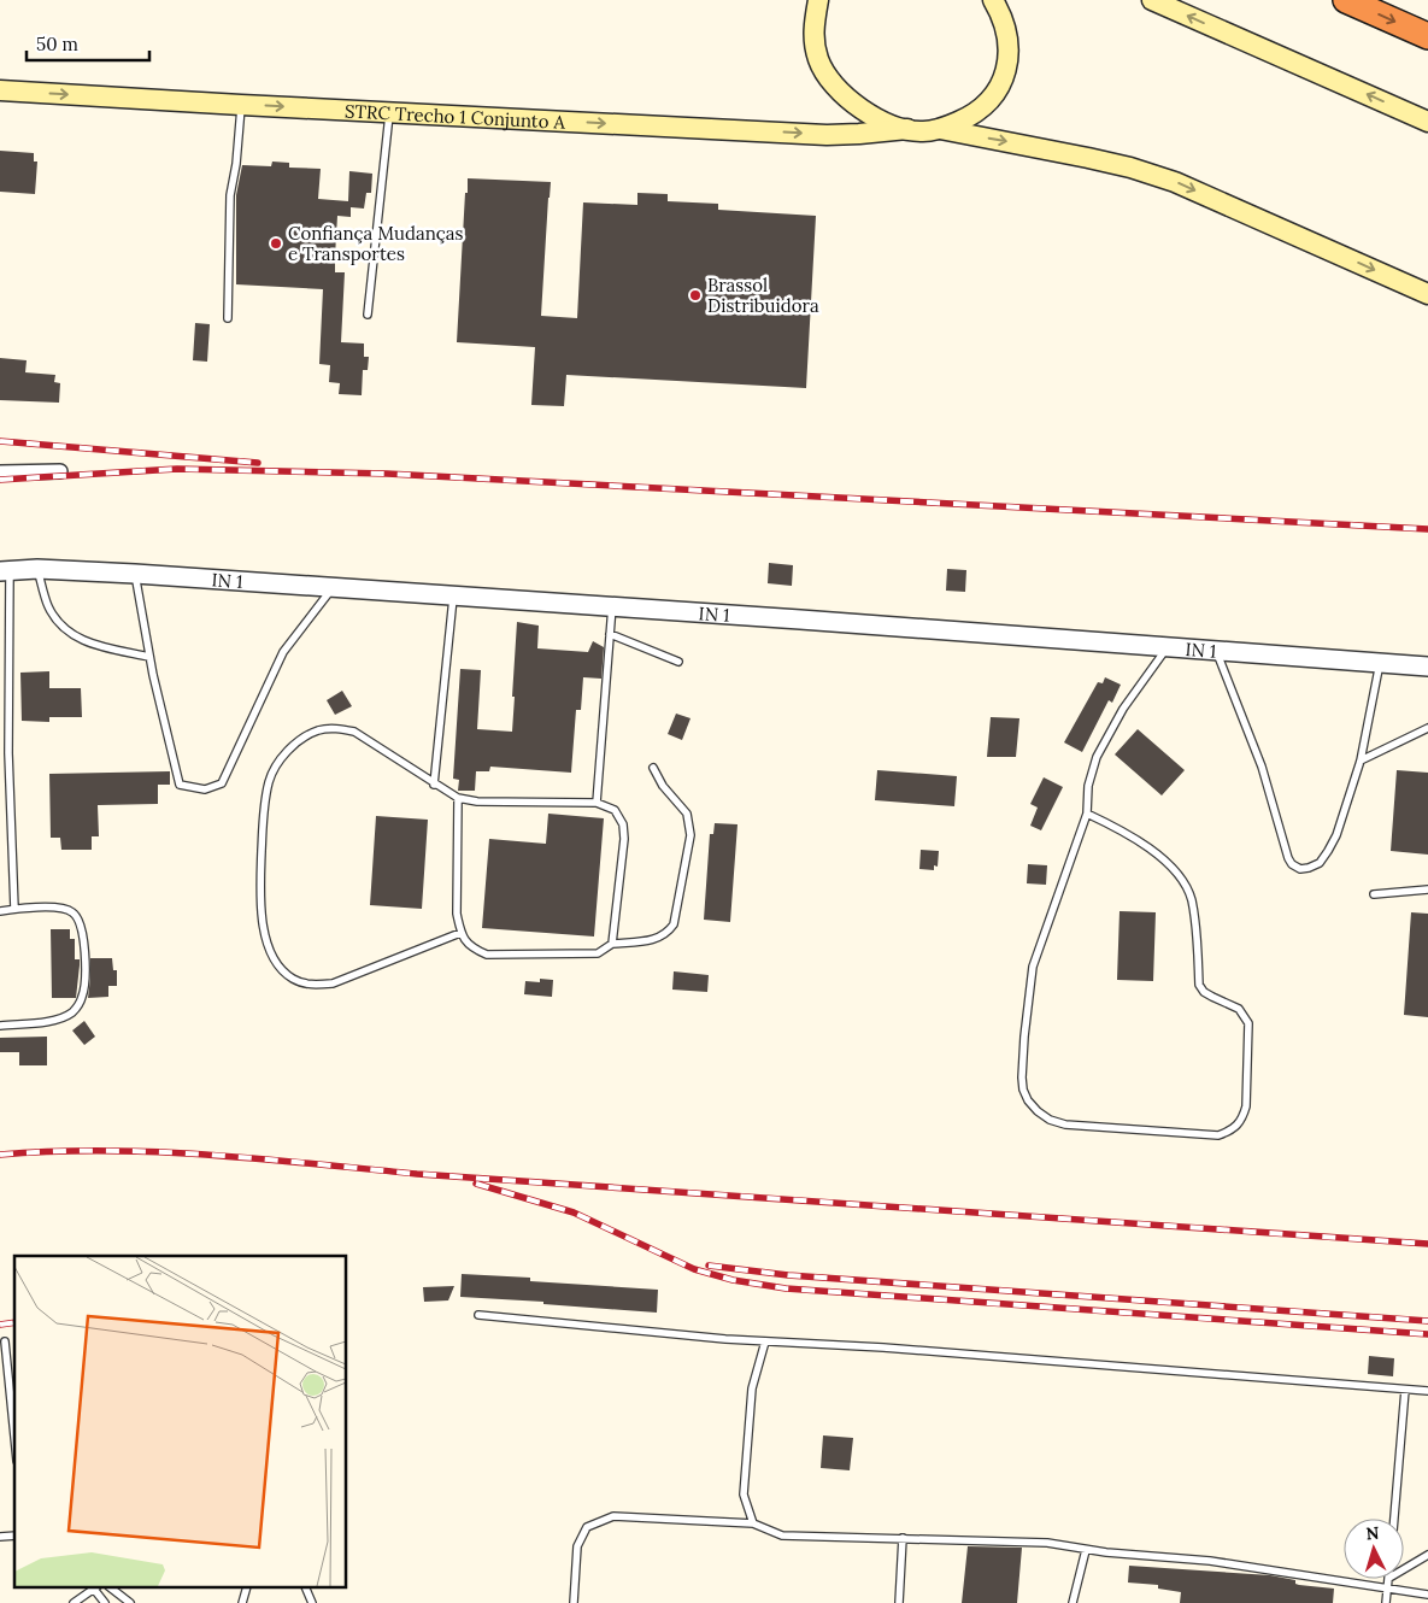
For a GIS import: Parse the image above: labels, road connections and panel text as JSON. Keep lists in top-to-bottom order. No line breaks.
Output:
{"streets":{"main road":["STRC Trecho 1 Conjunto A"],"street":["IN 1"]},"one_way":["STRC Trecho 1 Conjunto A"],"places":["Confiança Mudanças e Transportes","Brassol Distribuidora"],"scale_bar":"50 m","north":"top"}
